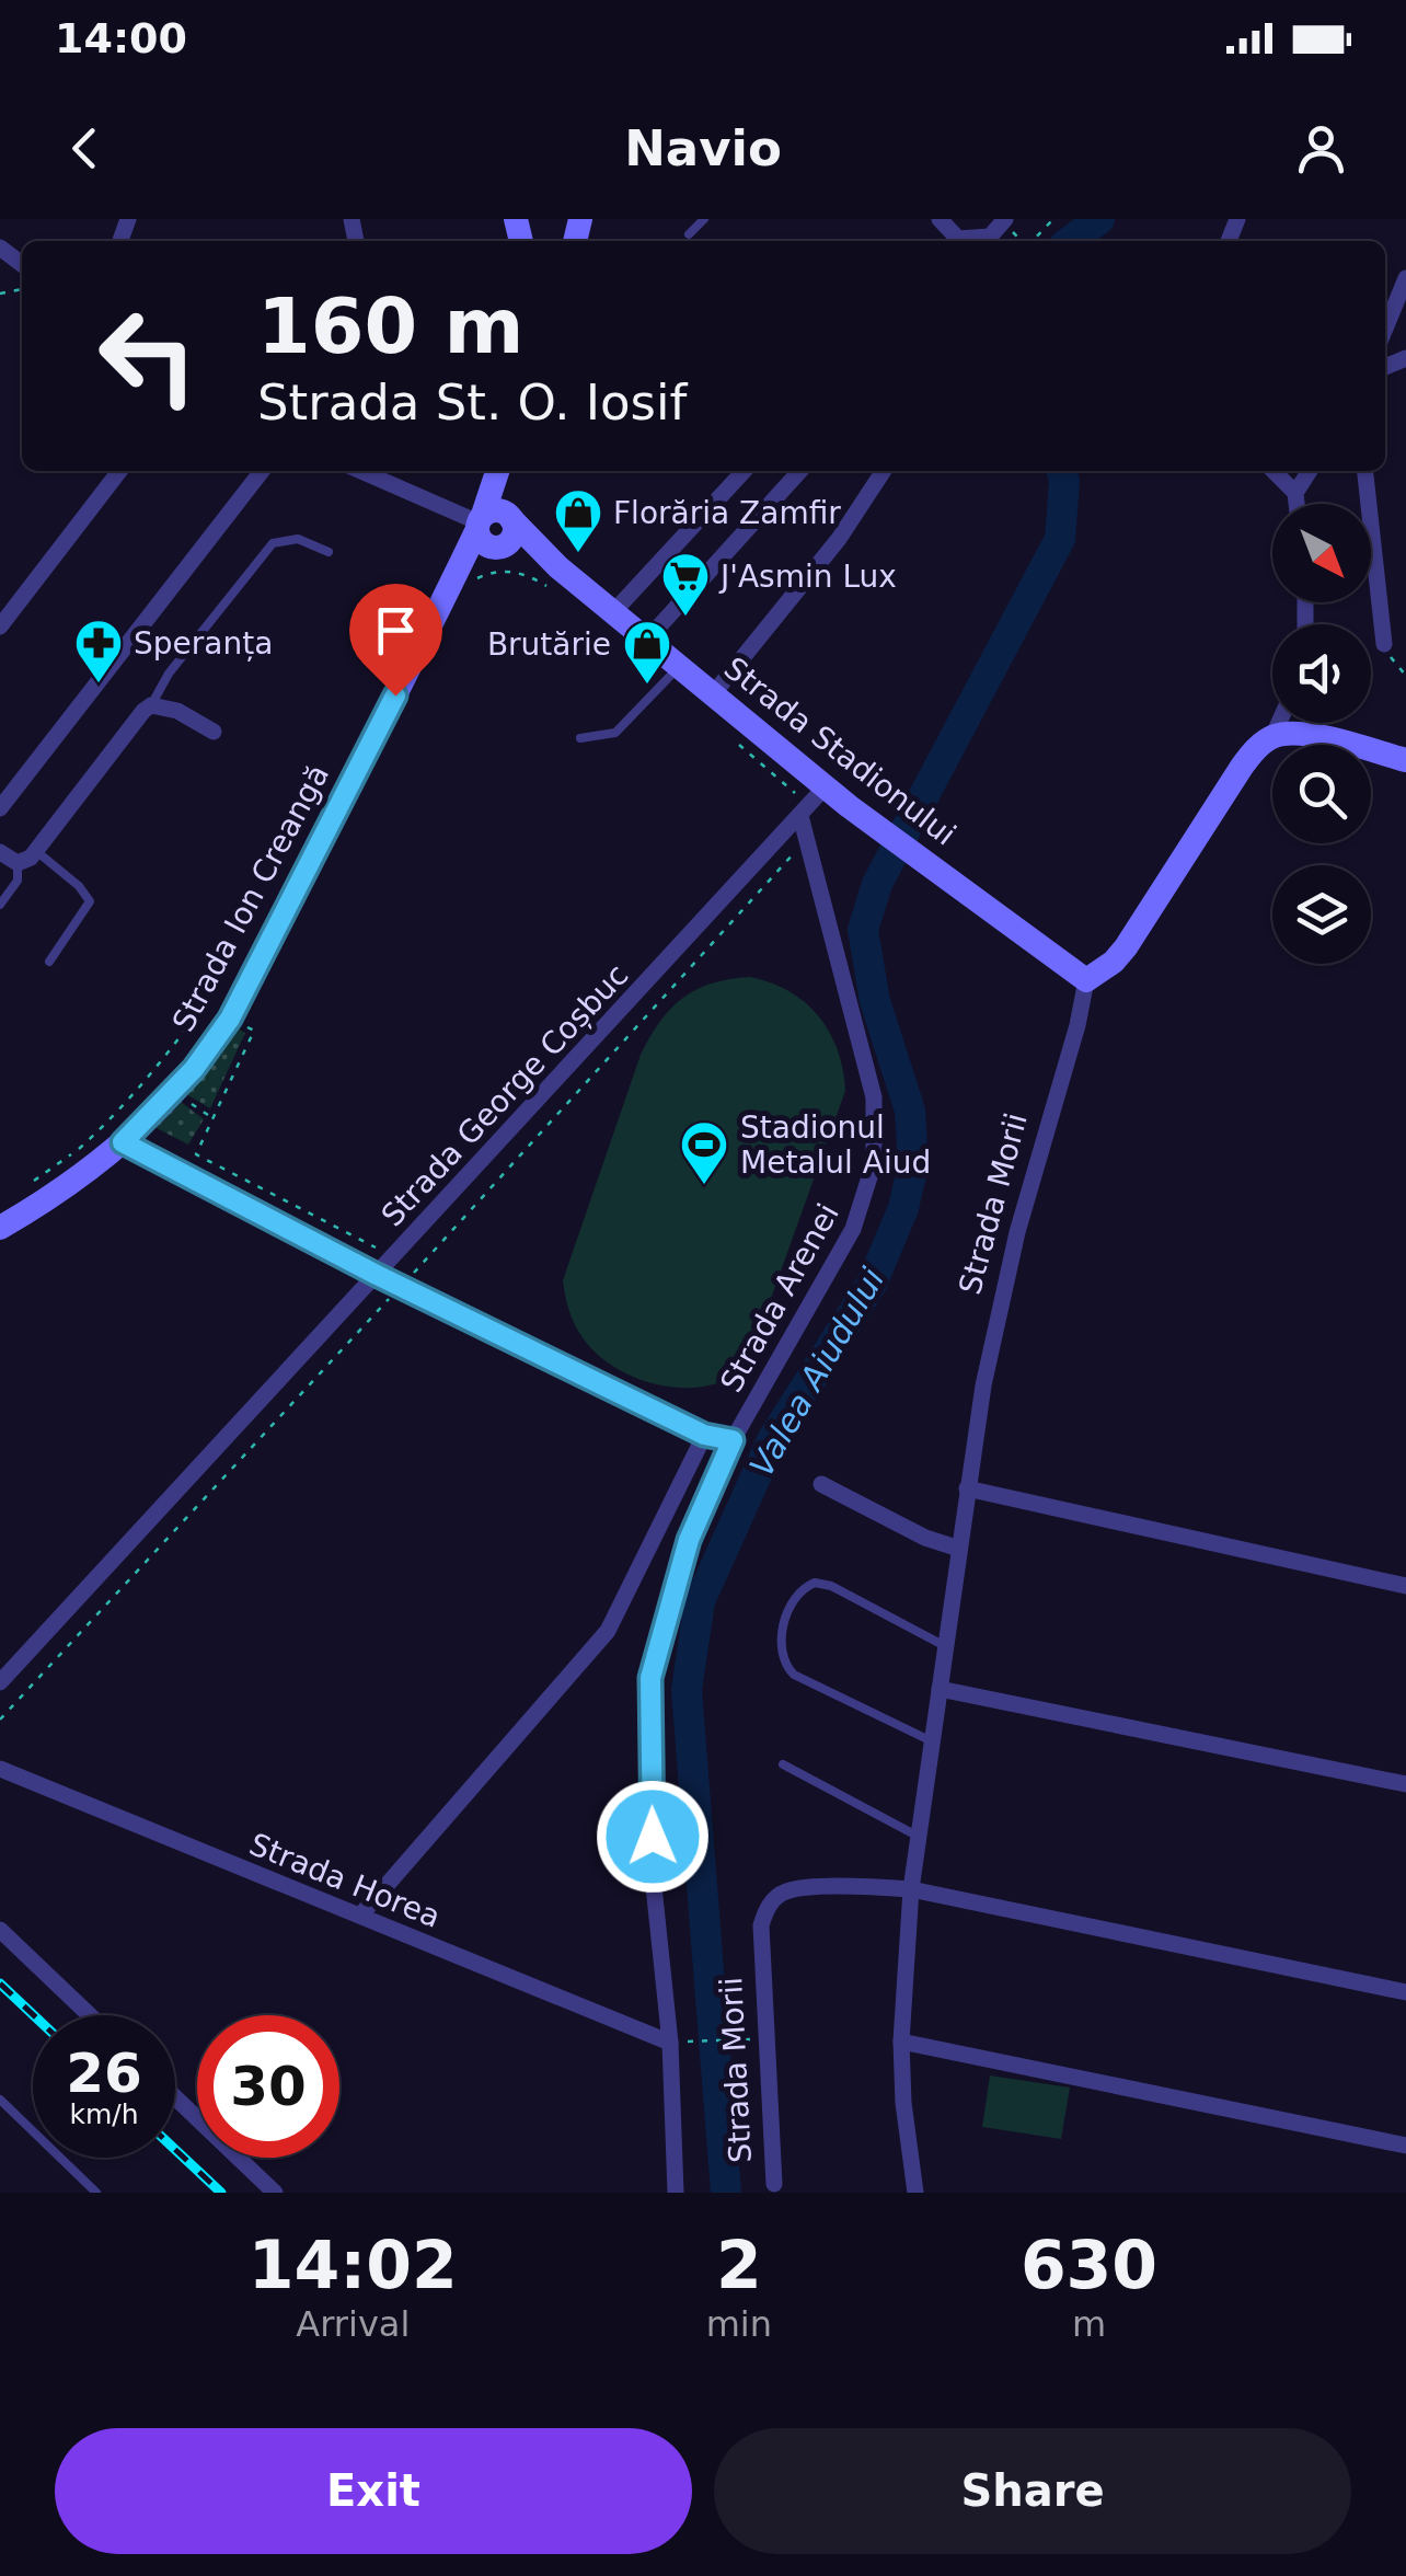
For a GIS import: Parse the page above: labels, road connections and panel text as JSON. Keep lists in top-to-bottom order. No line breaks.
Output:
{"streets":{"main road":["Strada Stadionului","Strada Ion Creangă"],"street":["Strada George Coșbuc","Strada Morii","Strada Arenei","Strada Horea"]},"crossings":[["Strada Stadionului","Strada Ion Creangă"],["Strada Stadionului","Strada George Coșbuc"],["Strada Stadionului","Strada Morii"],["Strada George Coșbuc","Strada Arenei"],["Strada Arenei","Strada Horea"]],"water":["Valea Aiudului"],"places":{"shop":["Florăria Zamfir","Brutărie"],"supermarket":["J'Asmin Lux"],"pharmacy":["Speranța"],"sports":["Stadionul Metalul Aiud"]},"north":"bottom right","page":{"status":"14:00","header":"Navio","turn":["160 m","Strada St. O. Iosif"],"speed":"26 km/h","limit":"30","eta":["14:02","Arrival","2","min","630","m"],"buttons":["Exit","Share"]}}
